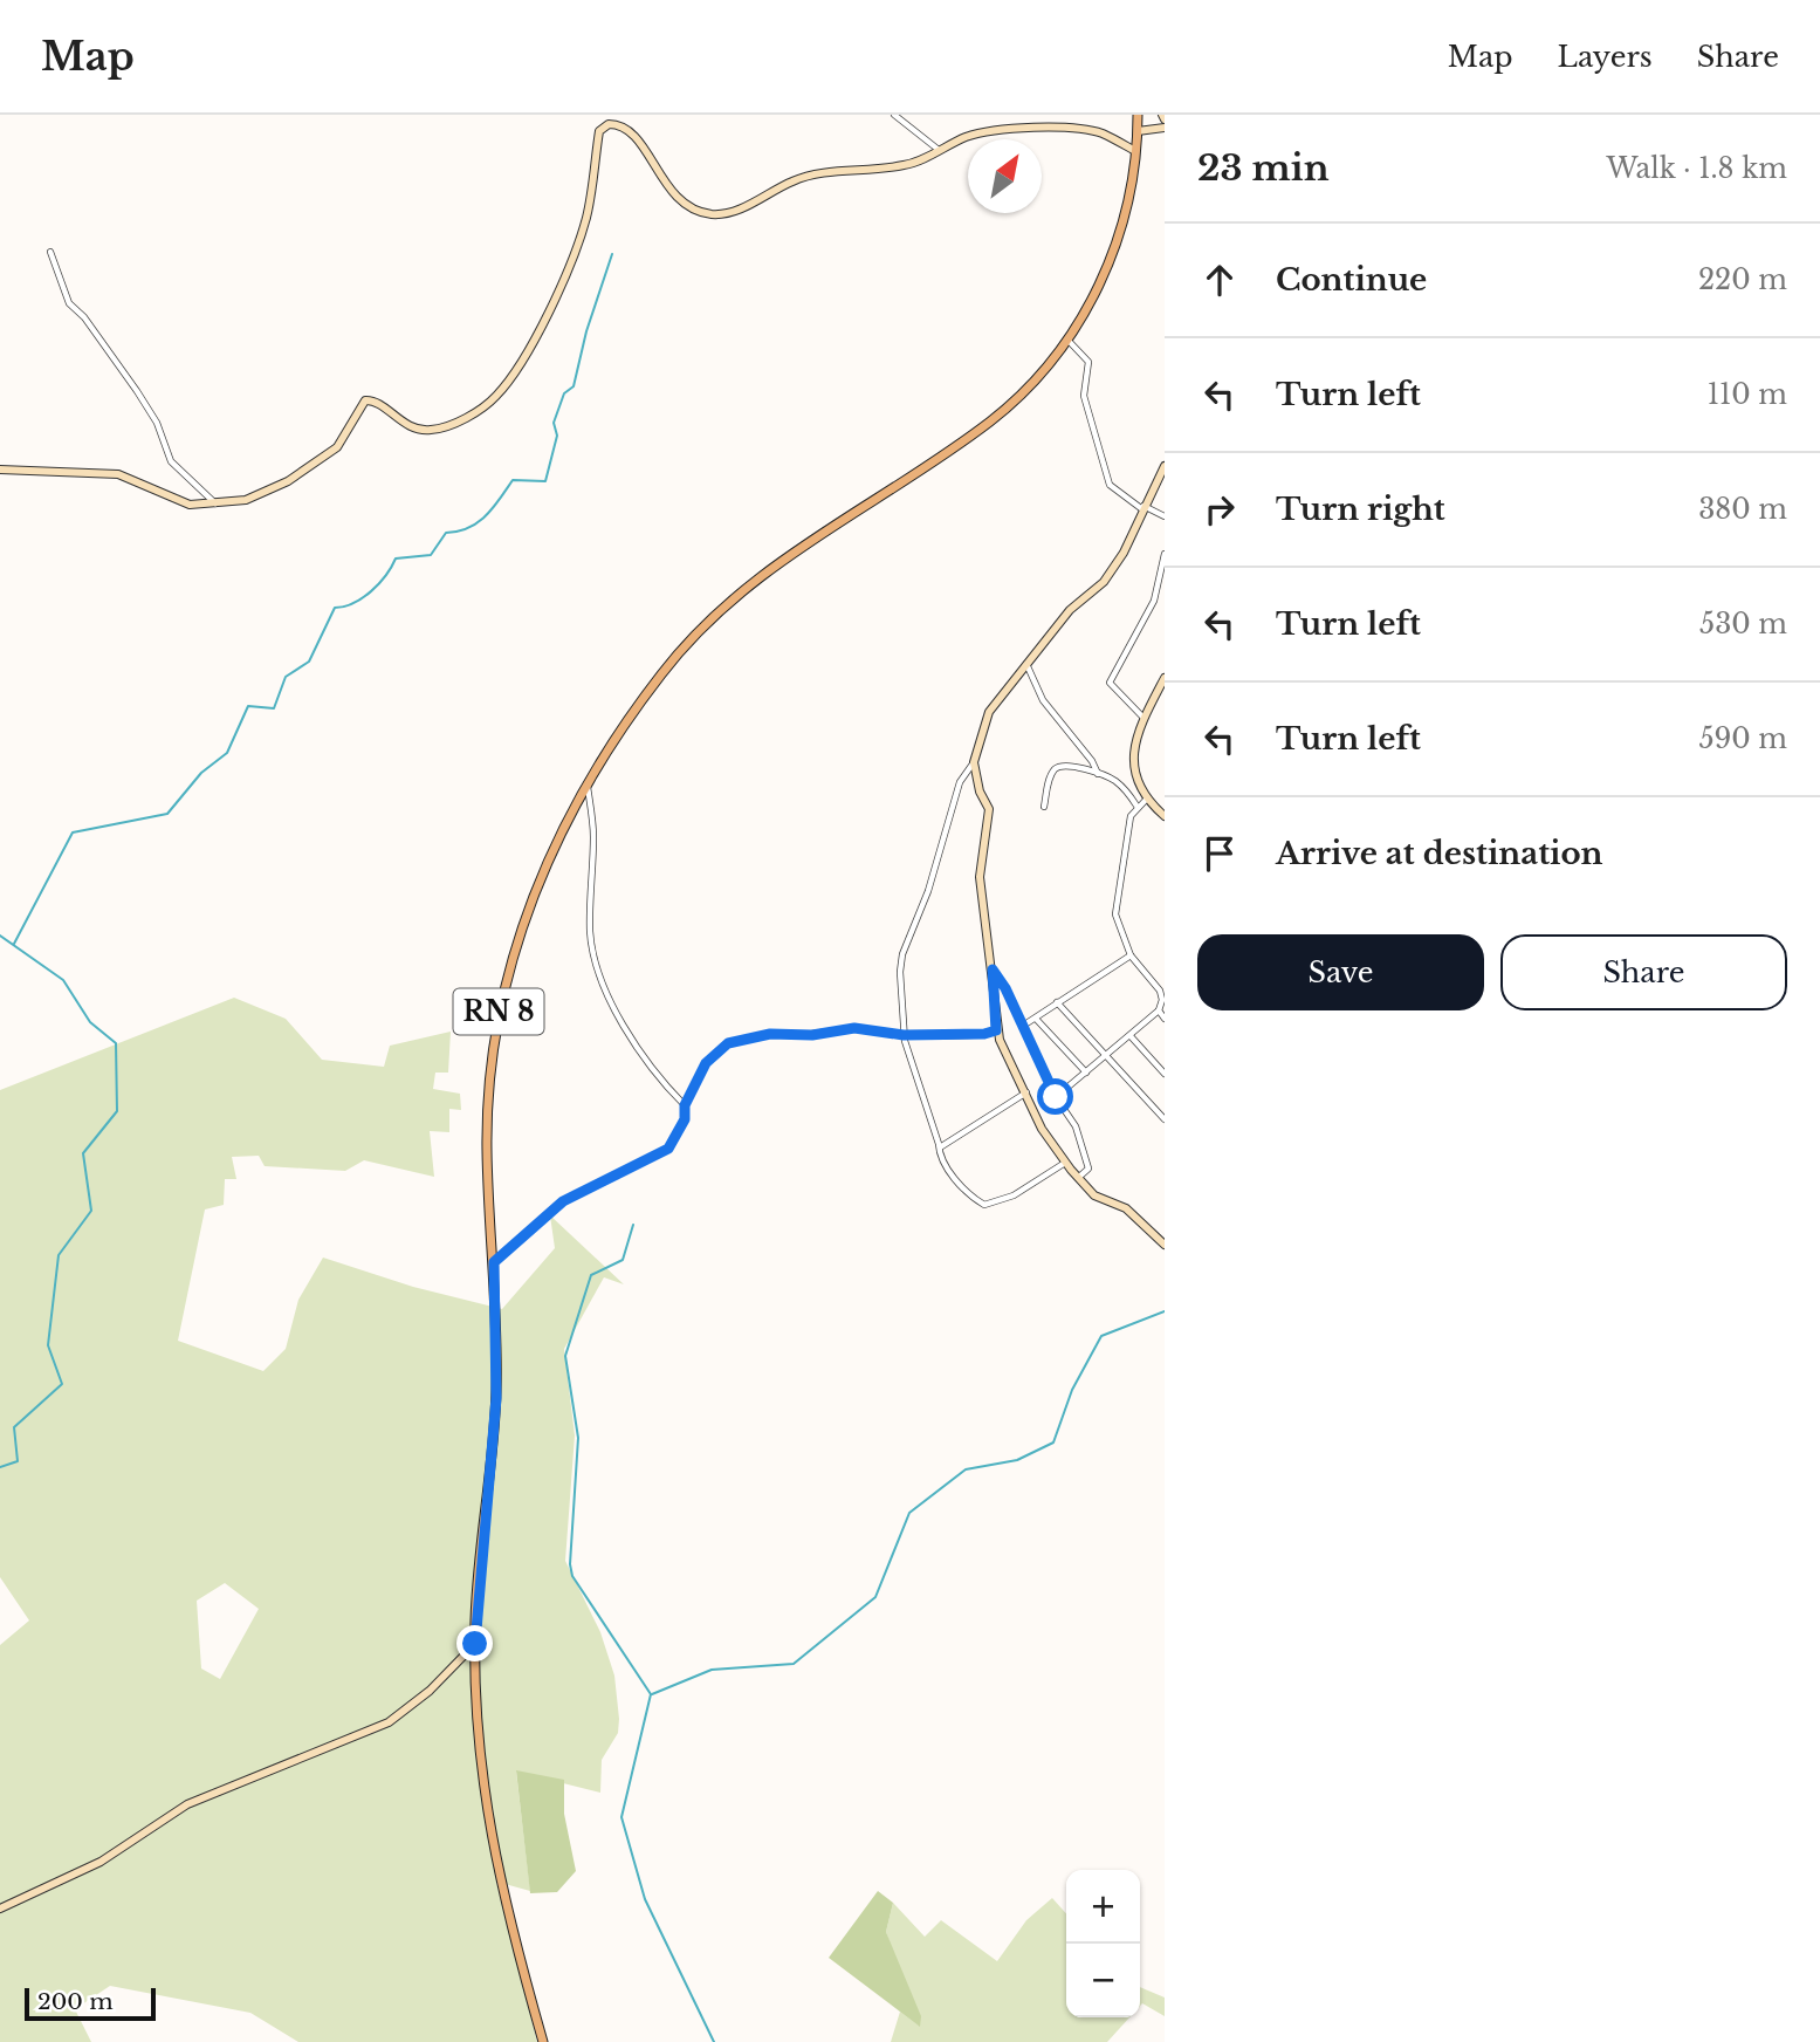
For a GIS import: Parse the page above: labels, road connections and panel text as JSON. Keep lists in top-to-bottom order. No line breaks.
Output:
{"streets":{"main road":["RN 8"]},"scale_bar":"200 m","north":"top right","page":{"header":"Map","nav":["Map","Layers","Share"],"heading":["23 min","Walk · 1.8 km"],"list":[["Continue","220 m"],["Turn left","110 m"],["Turn right","380 m"],["Turn left","530 m"],["Turn left","590 m"],"Arrive at destination"],"buttons":["Save","Share"],"map_buttons":["+","−"],"scale":"200 m"}}
